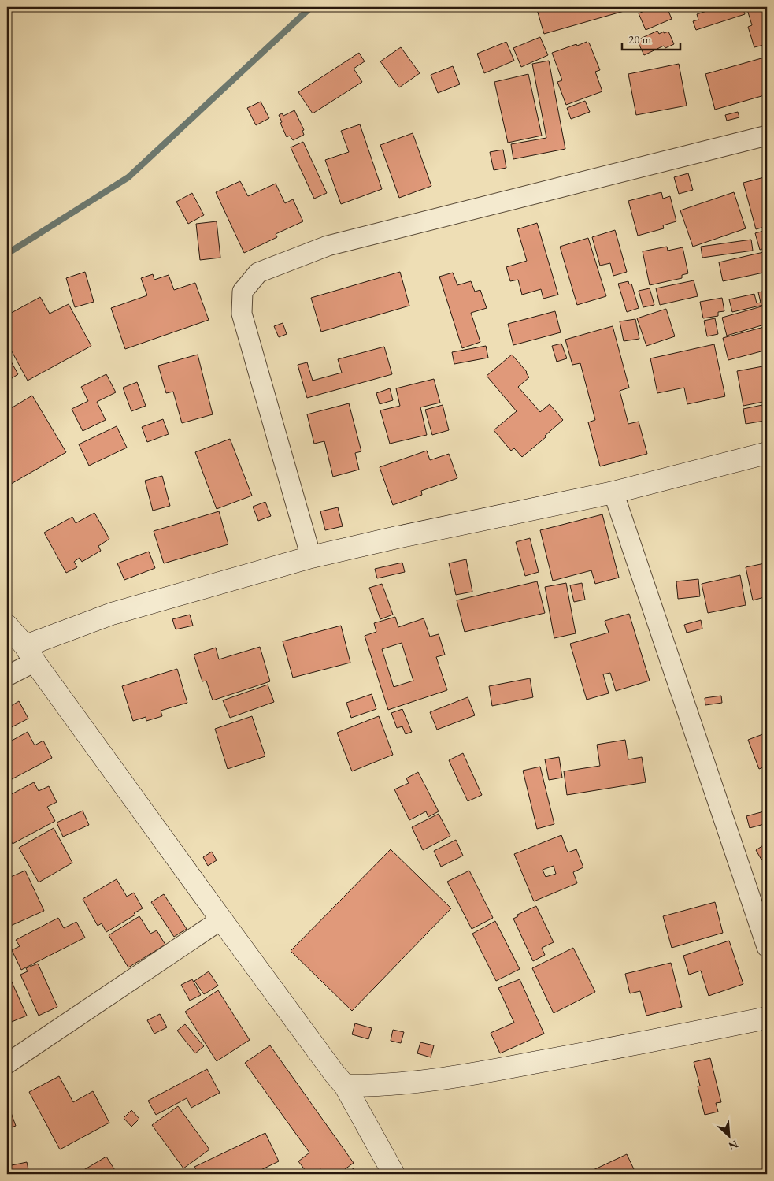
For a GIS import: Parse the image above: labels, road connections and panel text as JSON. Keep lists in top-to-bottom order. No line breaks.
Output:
{"scale_bar":"20 m","north":"bottom right"}
